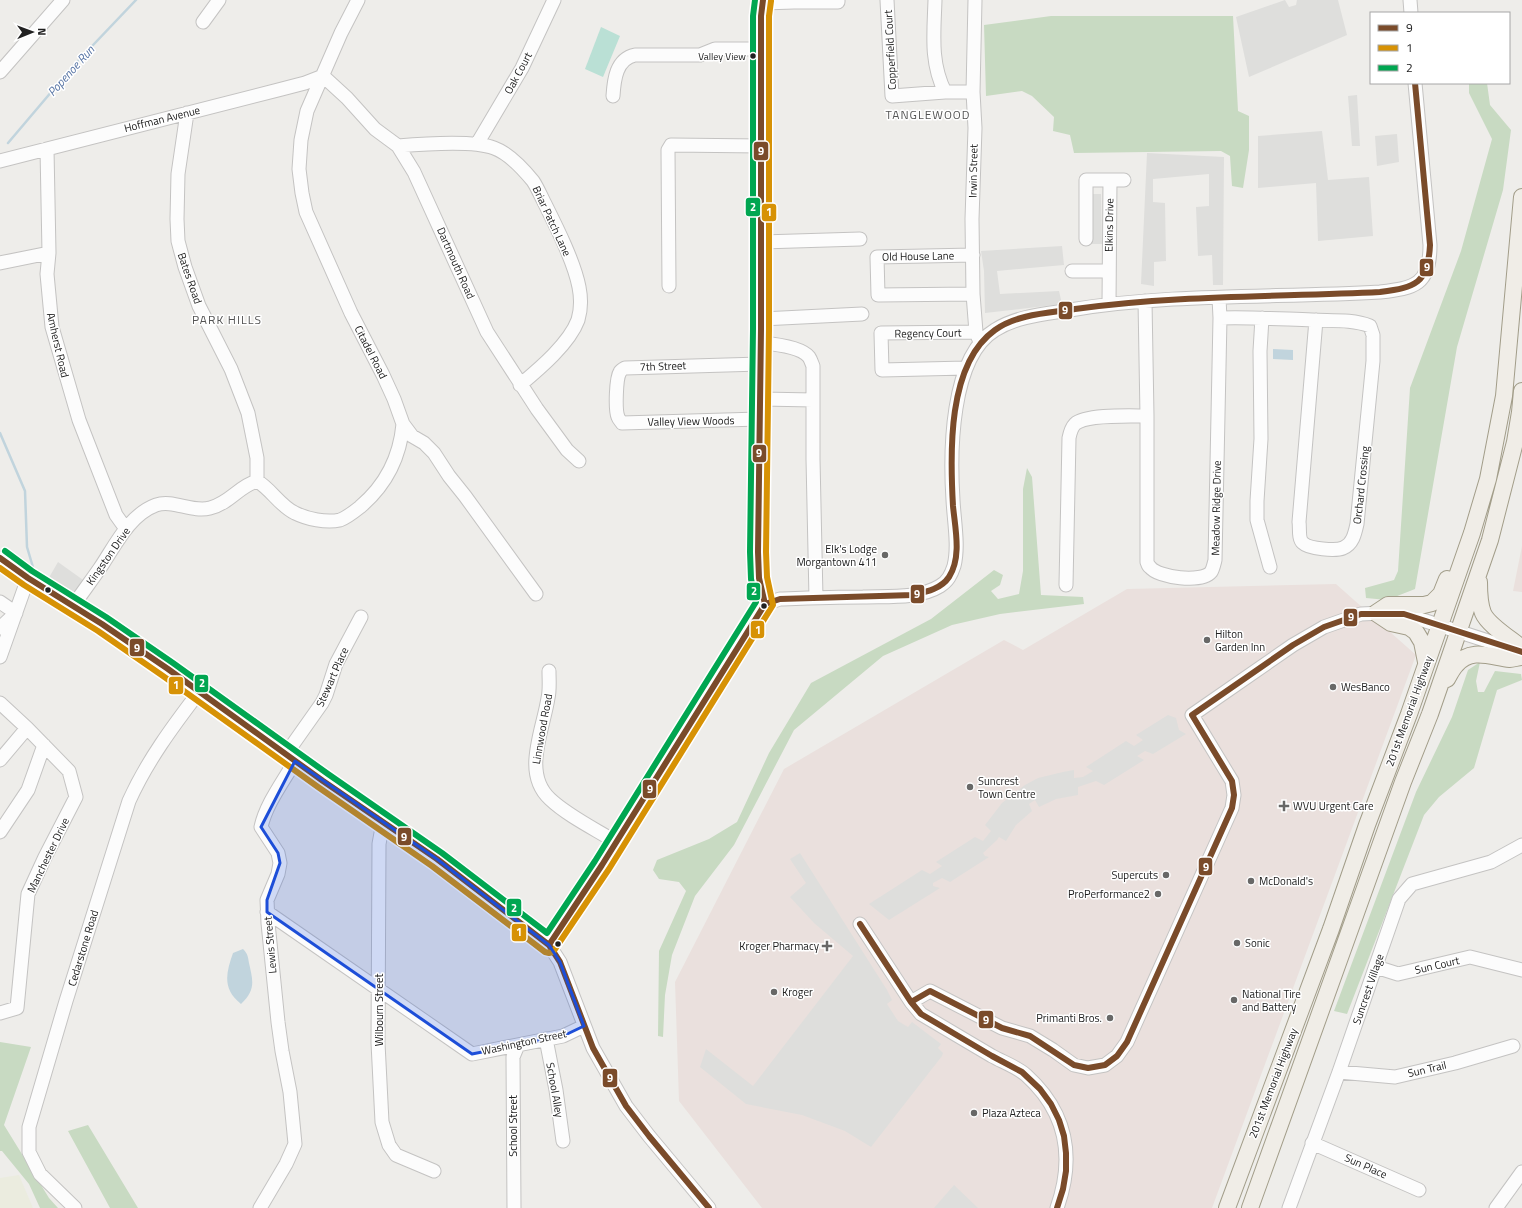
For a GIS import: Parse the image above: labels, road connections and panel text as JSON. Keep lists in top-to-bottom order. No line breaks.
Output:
{"streets":{"main road":["201st Memorial Highway"],"street":["Copperfield Court","Oak Court","Hoffman Avenue","Irwin Street","Briar Patch Lane","Elkins Drive","Old House Lane","Dartmouth Road","Bates Road","Regency Court","Amherst Road","Citadel Road","7th Street","Valley View Woods","Orchard Crossing","Meadow Ridge Drive","Kingston Drive","Stewart Place","Linnwood Road","Manchester Drive","Lewis Street","Cedarstone Road","Sun Court","Suncrest Village","Wilbourn Street","Washington Street","Sun Trail","School Alley","School Street","Sun Place"]},"crossings":[["Copperfield Court","Irwin Street"],["Oak Court","Briar Patch Lane"],["Hoffman Avenue","Dartmouth Road"],["Hoffman Avenue","Bates Road"],["Hoffman Avenue","Amherst Road"],["Hoffman Avenue","Citadel Road"],["Irwin Street","Old House Lane"],["Irwin Street","Regency Court"],["Briar Patch Lane","Dartmouth Road"],["Dartmouth Road","Citadel Road"],["Bates Road","Kingston Drive"],["Amherst Road","Kingston Drive"],["7th Street","Valley View Woods"],["Orchard Crossing","Meadow Ridge Drive"],["Stewart Place","Lewis Street"],["Lewis Street","Washington Street"],["Sun Court","Suncrest Village"],["Suncrest Village","Sun Trail"],["Suncrest Village","Sun Place"],["Wilbourn Street","Washington Street"],["Washington Street","School Alley"],["Washington Street","School Street"]],"districts":["TANGLEWOOD","PARK HILLS"],"water":["Popenoe Run"],"places":{"other":["Valley View","Elk's Lodge Morgantown 411","Hilton Garden Inn","WesBanco","Suncrest Town Centre","Supercuts","McDonald's","ProPerformance2","Sonic","Kroger","National Tire and Battery","Primanti Bros.","Plaza Azteca"],"health":["WVU Urgent Care","Kroger Pharmacy"]},"lines":["transit line 9","transit line 2","transit line 1"],"legend":["9","1","2"],"north":"right"}
